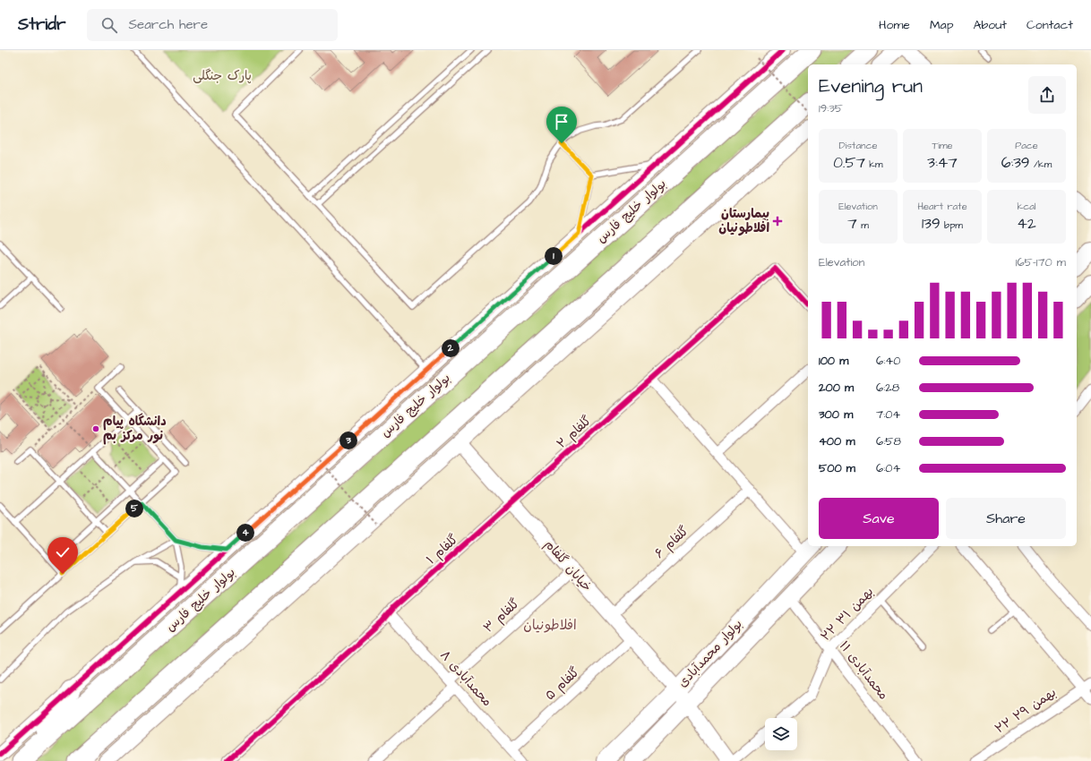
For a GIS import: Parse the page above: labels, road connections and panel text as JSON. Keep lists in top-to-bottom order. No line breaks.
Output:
{"streets":{"highway":["بولوار خلیج فارس"],"main road":["بولوار محمدآبادی"],"street":["گلفام ۲","گلفام ۶","گلفام ۱","خیابان گلفام","۲۲ بهمن ۳۱","گلفام ۳","محمدآبادی ۱۱","محمدآبادی ۸","گلفام ۵","۲۲ بهمن ۲۹"]},"crossings":[["گلفام ۲","گلفام ۱"],["گلفام ۲","خیابان گلفام"],["گلفام ۶","خیابان گلفام"],["گلفام ۱","خیابان گلفام"],["گلفام ۱","محمدآبادی ۸"],["خیابان گلفام","گلفام ۳"],["خیابان گلفام","بولوار محمدآبادی"],["خیابان گلفام","گلفام ۵"],["۲۲ بهمن ۳۱","محمدآبادی ۱۱"],["گلفام ۳","محمدآبادی ۸"],["بولوار محمدآبادی","محمدآبادی ۱۱"],["محمدآبادی ۸","گلفام ۵"]],"districts":["افلاطونیان"],"parks":["پارک جنگلی"],"places":{"health":["بیمارستان افلاطونیان"],"other":["دانشگاه پیام نور مرکز بم"]},"page":{"header":"Stridr","search":"Search here","nav":["Home","Map","About","Contact"],"heading":["Evening run","19:35"],"stats":[["Distance","0.57 km"],["Time","3:47"],["Pace","6:39 /km"],["Elevation","7 m"],["Heart rate","139 bpm"],["kcal","42"]],"pins":["1","2","3","5","4"],"chart":["Elevation","165–170 m"],"list":[{"name":"100 m","note":"6:40"},{"name":"200 m","note":"6:28"},{"name":"300 m","note":"7:04"},{"name":"400 m","note":"6:58"},{"name":"500 m","note":"6:04"}],"buttons":["Save","Share"]}}
